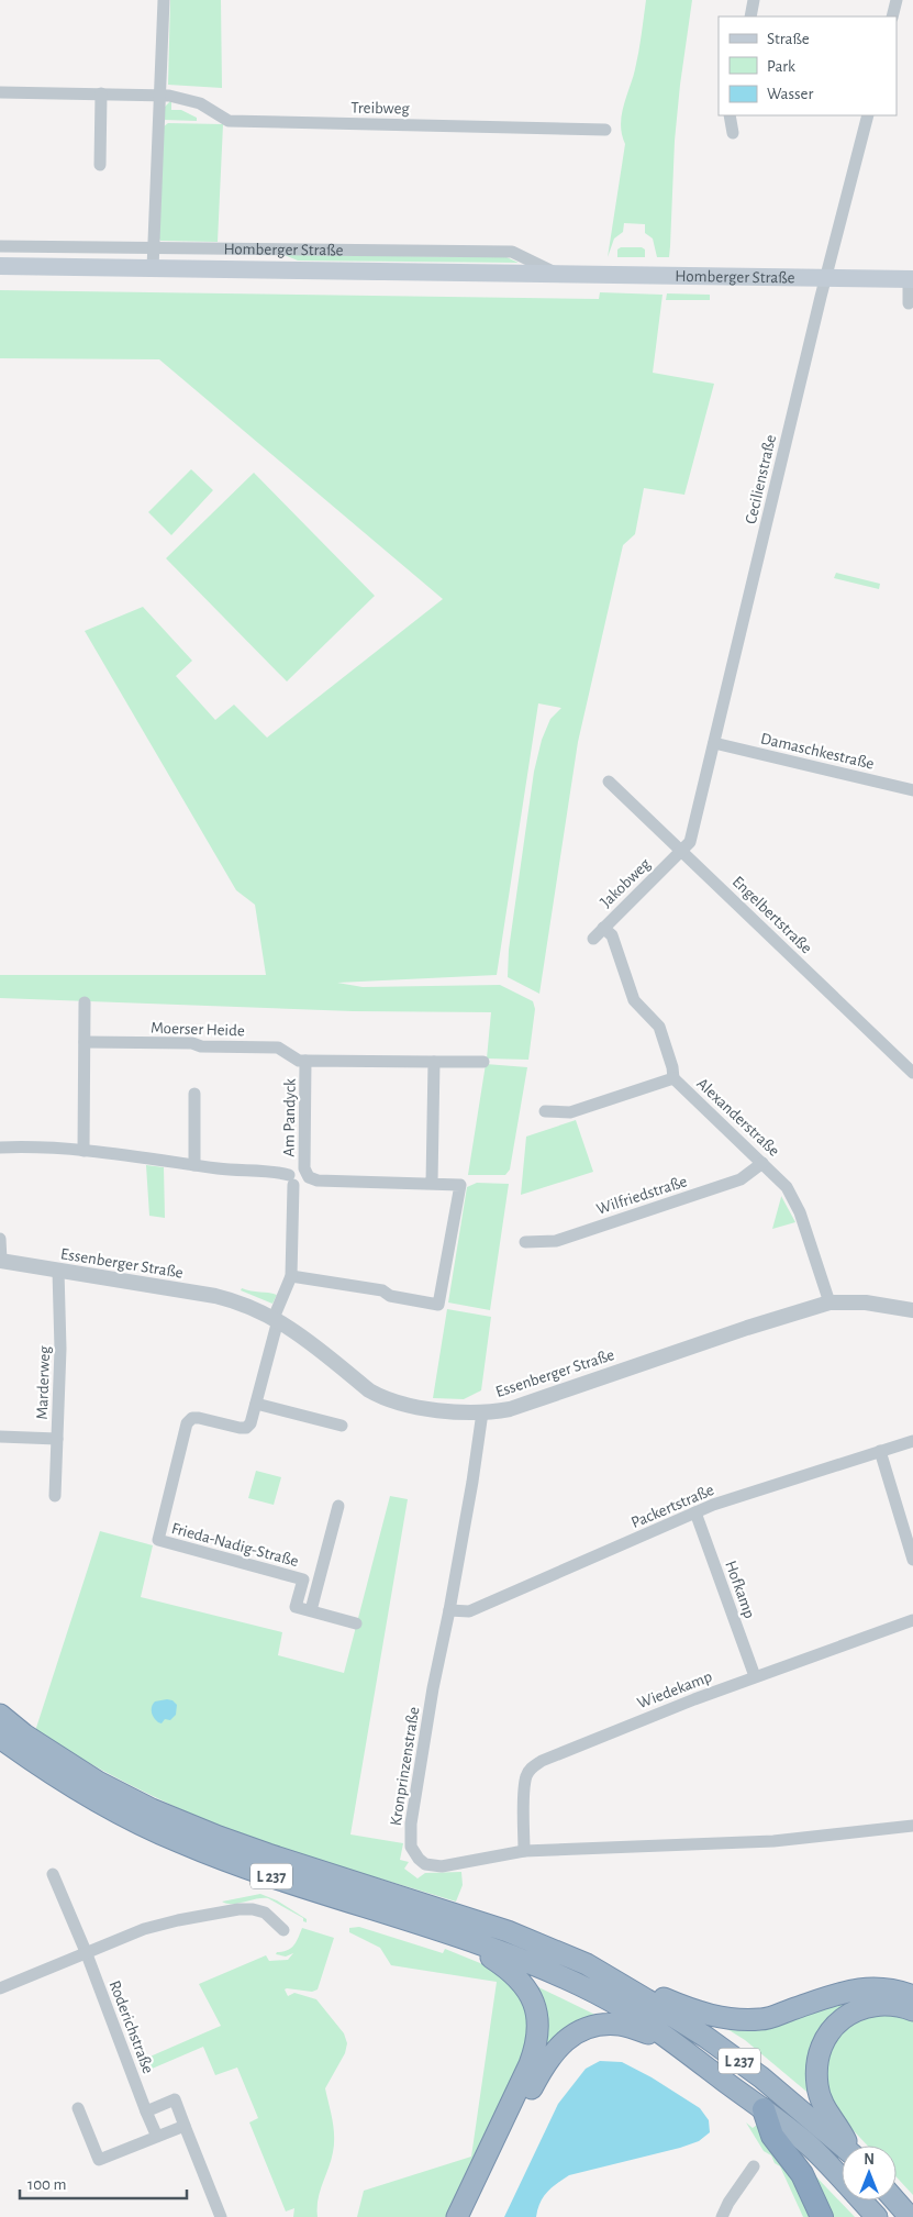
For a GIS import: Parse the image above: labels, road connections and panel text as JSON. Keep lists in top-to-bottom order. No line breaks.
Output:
{"streets":{"highway":["L 237"],"main road":["Homberger Straße"],"street":["Treibweg","Cecilienstraße","Damaschkestraße","Jakobweg","Engelbertstraße","Moerser Heide","Alexanderstraße","Am Pandyck","Wilfriedstraße","Essenberger Straße","Marderweg","Packertstraße","Frieda-Nadig-Straße","Hofkamp","Wiedekamp","Kronprinzenstraße","Roderichstraße"]},"crossings":[["Homberger Straße","Cecilienstraße"],["Cecilienstraße","Damaschkestraße"],["Cecilienstraße","Jakobweg"],["Cecilienstraße","Engelbertstraße"],["Jakobweg","Engelbertstraße"],["Moerser Heide","Am Pandyck"],["Alexanderstraße","Wilfriedstraße"],["Alexanderstraße","Essenberger Straße"],["Essenberger Straße","Marderweg"],["Essenberger Straße","Frieda-Nadig-Straße"],["Essenberger Straße","Kronprinzenstraße"],["Packertstraße","Hofkamp"],["Packertstraße","Kronprinzenstraße"],["Hofkamp","Wiedekamp"],["Wiedekamp","Kronprinzenstraße"]],"legend":["Straße","Park","Wasser"],"scale_bar":"100 m","north":"top"}
